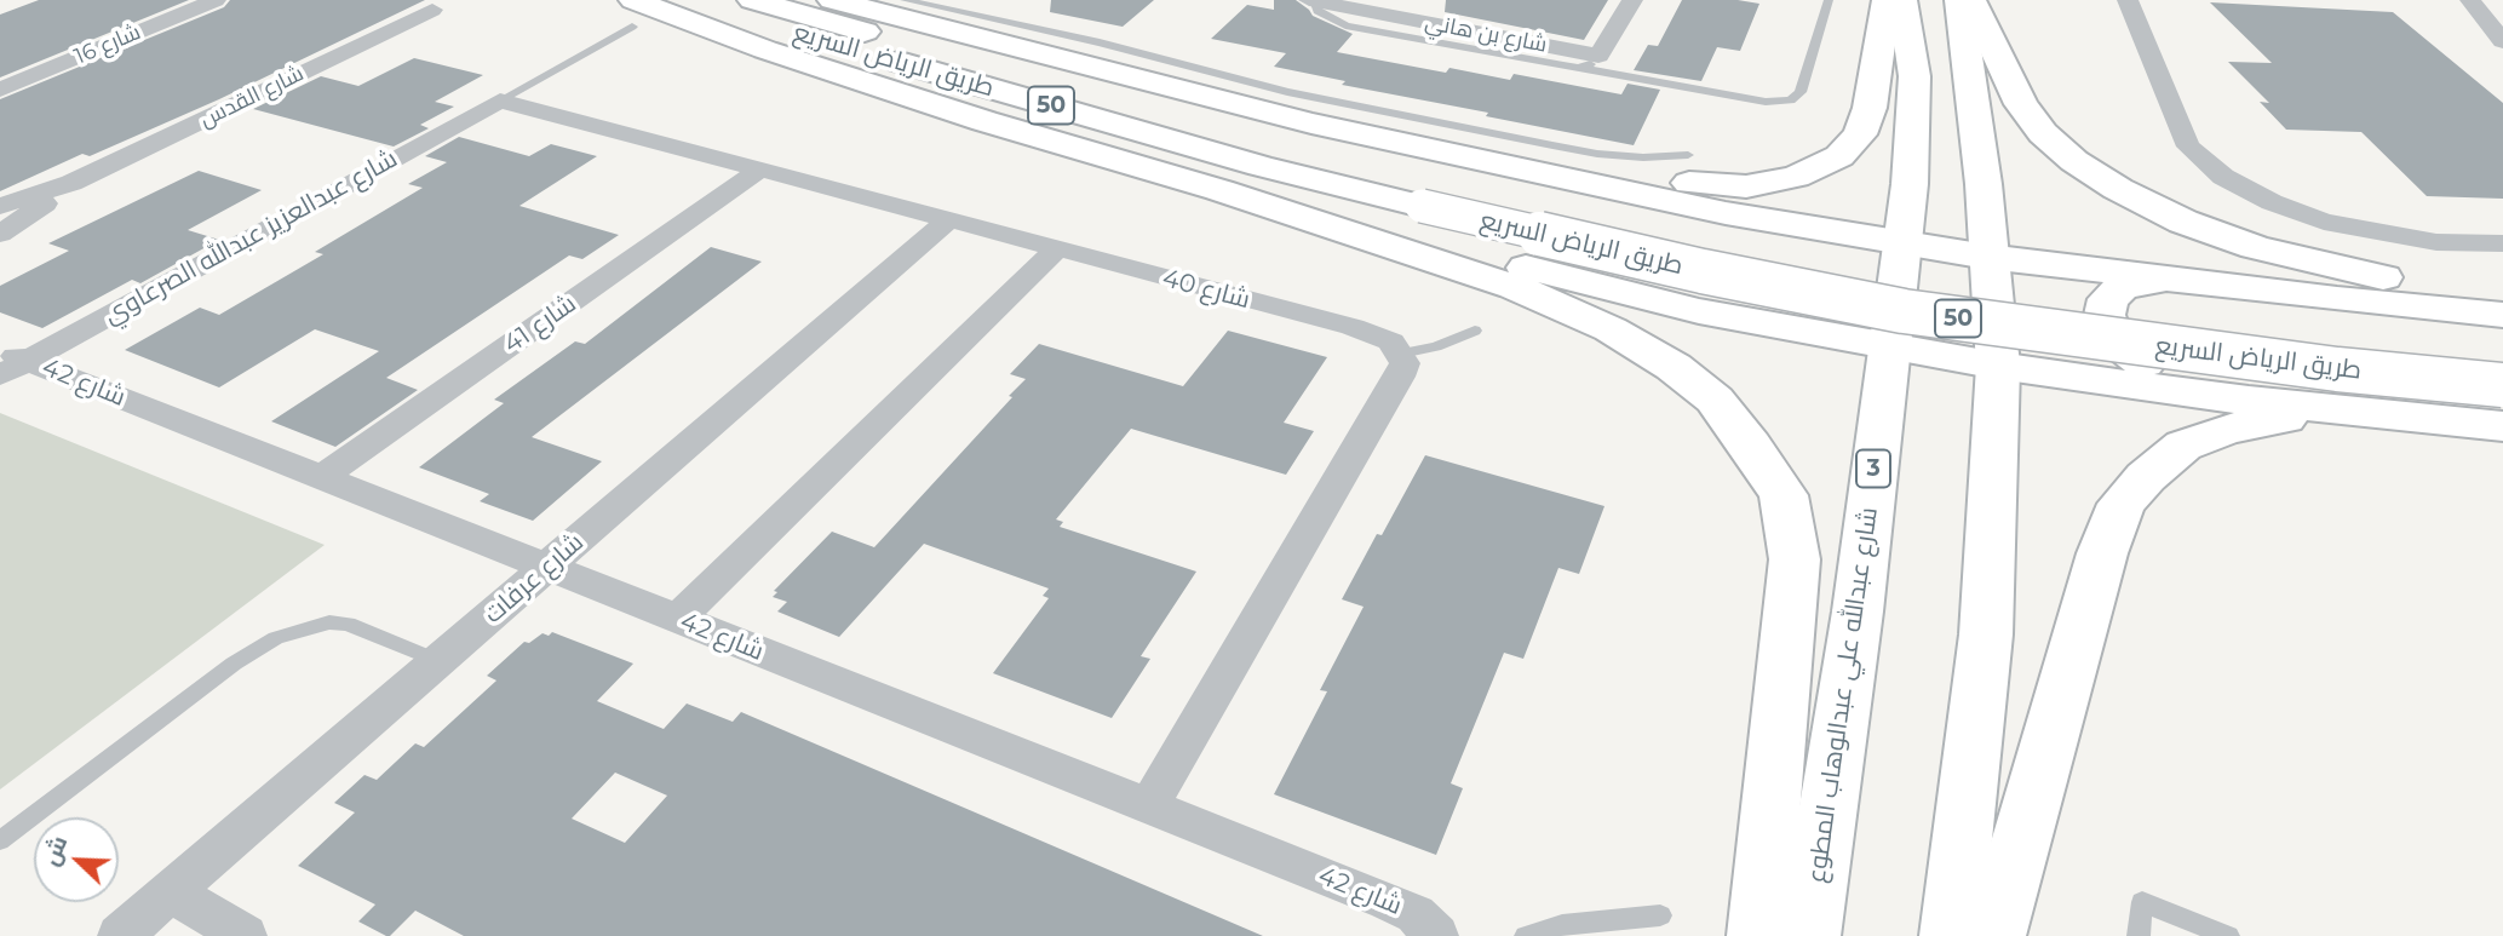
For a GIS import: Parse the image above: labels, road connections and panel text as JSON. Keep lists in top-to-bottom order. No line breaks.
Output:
{"streets":{"main road":["طريق الرياض السريع","50","3","شارع عبدالله علي عبدالوهاب المطوع"],"street":["شارع بن هاني","شارع 16","شارع القدس","شارع عبدالعزيز عبدالله الصرعاوي","شارع 40","شارع 41","شارع 42","شارع عرفات"]},"crossings":[["شارع عبدالعزيز عبدالله الصرعاوي","شارع 40"],["شارع عبدالعزيز عبدالله الصرعاوي","شارع 42"],["شارع 40","شارع 41"],["شارع 40","شارع عرفات"],["شارع 41","شارع 42"],["شارع 42","شارع عرفات"]],"north":"top left"}
